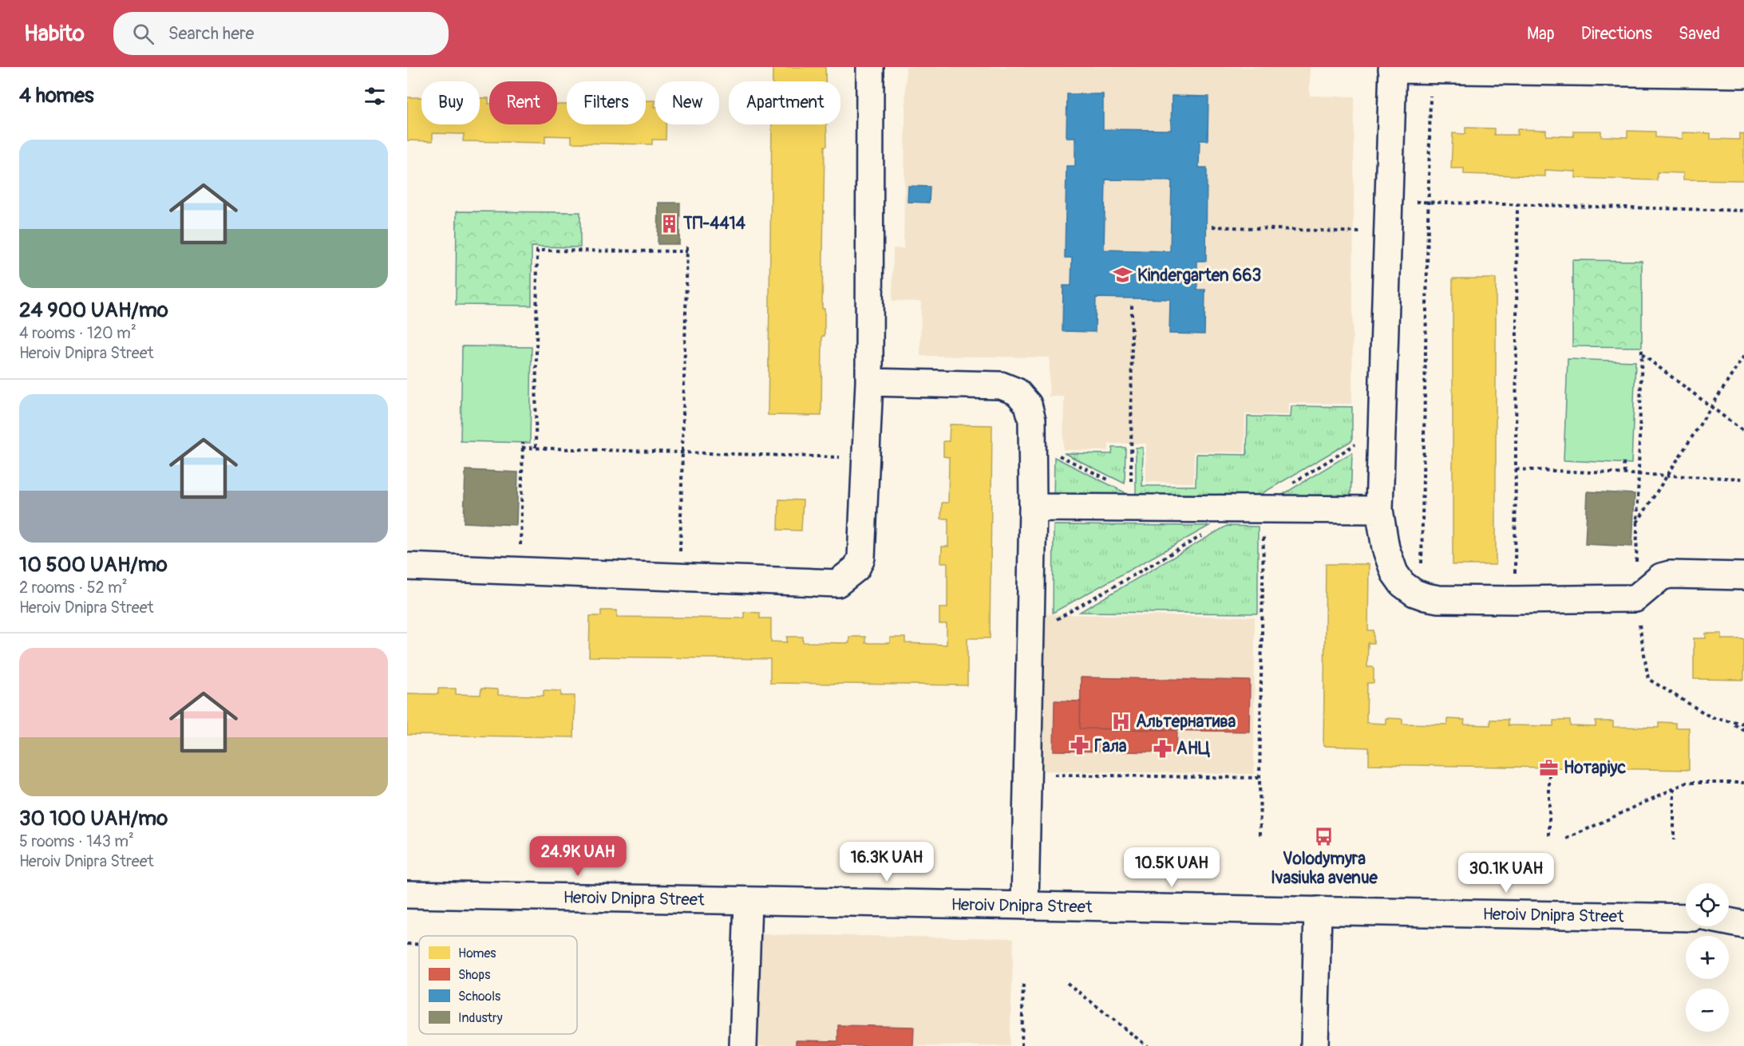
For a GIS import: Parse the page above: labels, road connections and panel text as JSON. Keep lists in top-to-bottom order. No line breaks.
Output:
{"streets":{"main road":["Heroiv Dnipra Street"]},"places":{"building":["ТП-4414"],"school or university":["Kindergarten 663"],"hospital":["Альтернатива"],"pharmacy":["Гала","АНЦ"],"office":["Нотаріус"],"bus stop":["Volodymyra Ivasiuka avenue"]},"legend":["Homes","Shops","Schools","Industry"],"page":{"header":"Habito","search":"Search here","nav":["Map","Directions","Saved"],"heading":"4 homes","chip":["Buy","Rent","Filters","New","Apartment"],"list":[{"name":"24 900 UAH/mo","note":"4 rooms · 120 m² · Heroiv Dnipra Street"},{"name":"10 500 UAH/mo","note":"2 rooms · 52 m² · Heroiv Dnipra Street"},{"name":"30 100 UAH/mo","note":"5 rooms · 143 m² · Heroiv Dnipra Street"}],"price":["24.9K UAH","16.3K UAH","10.5K UAH","30.1K UAH"],"map_buttons":["+","−"]}}
